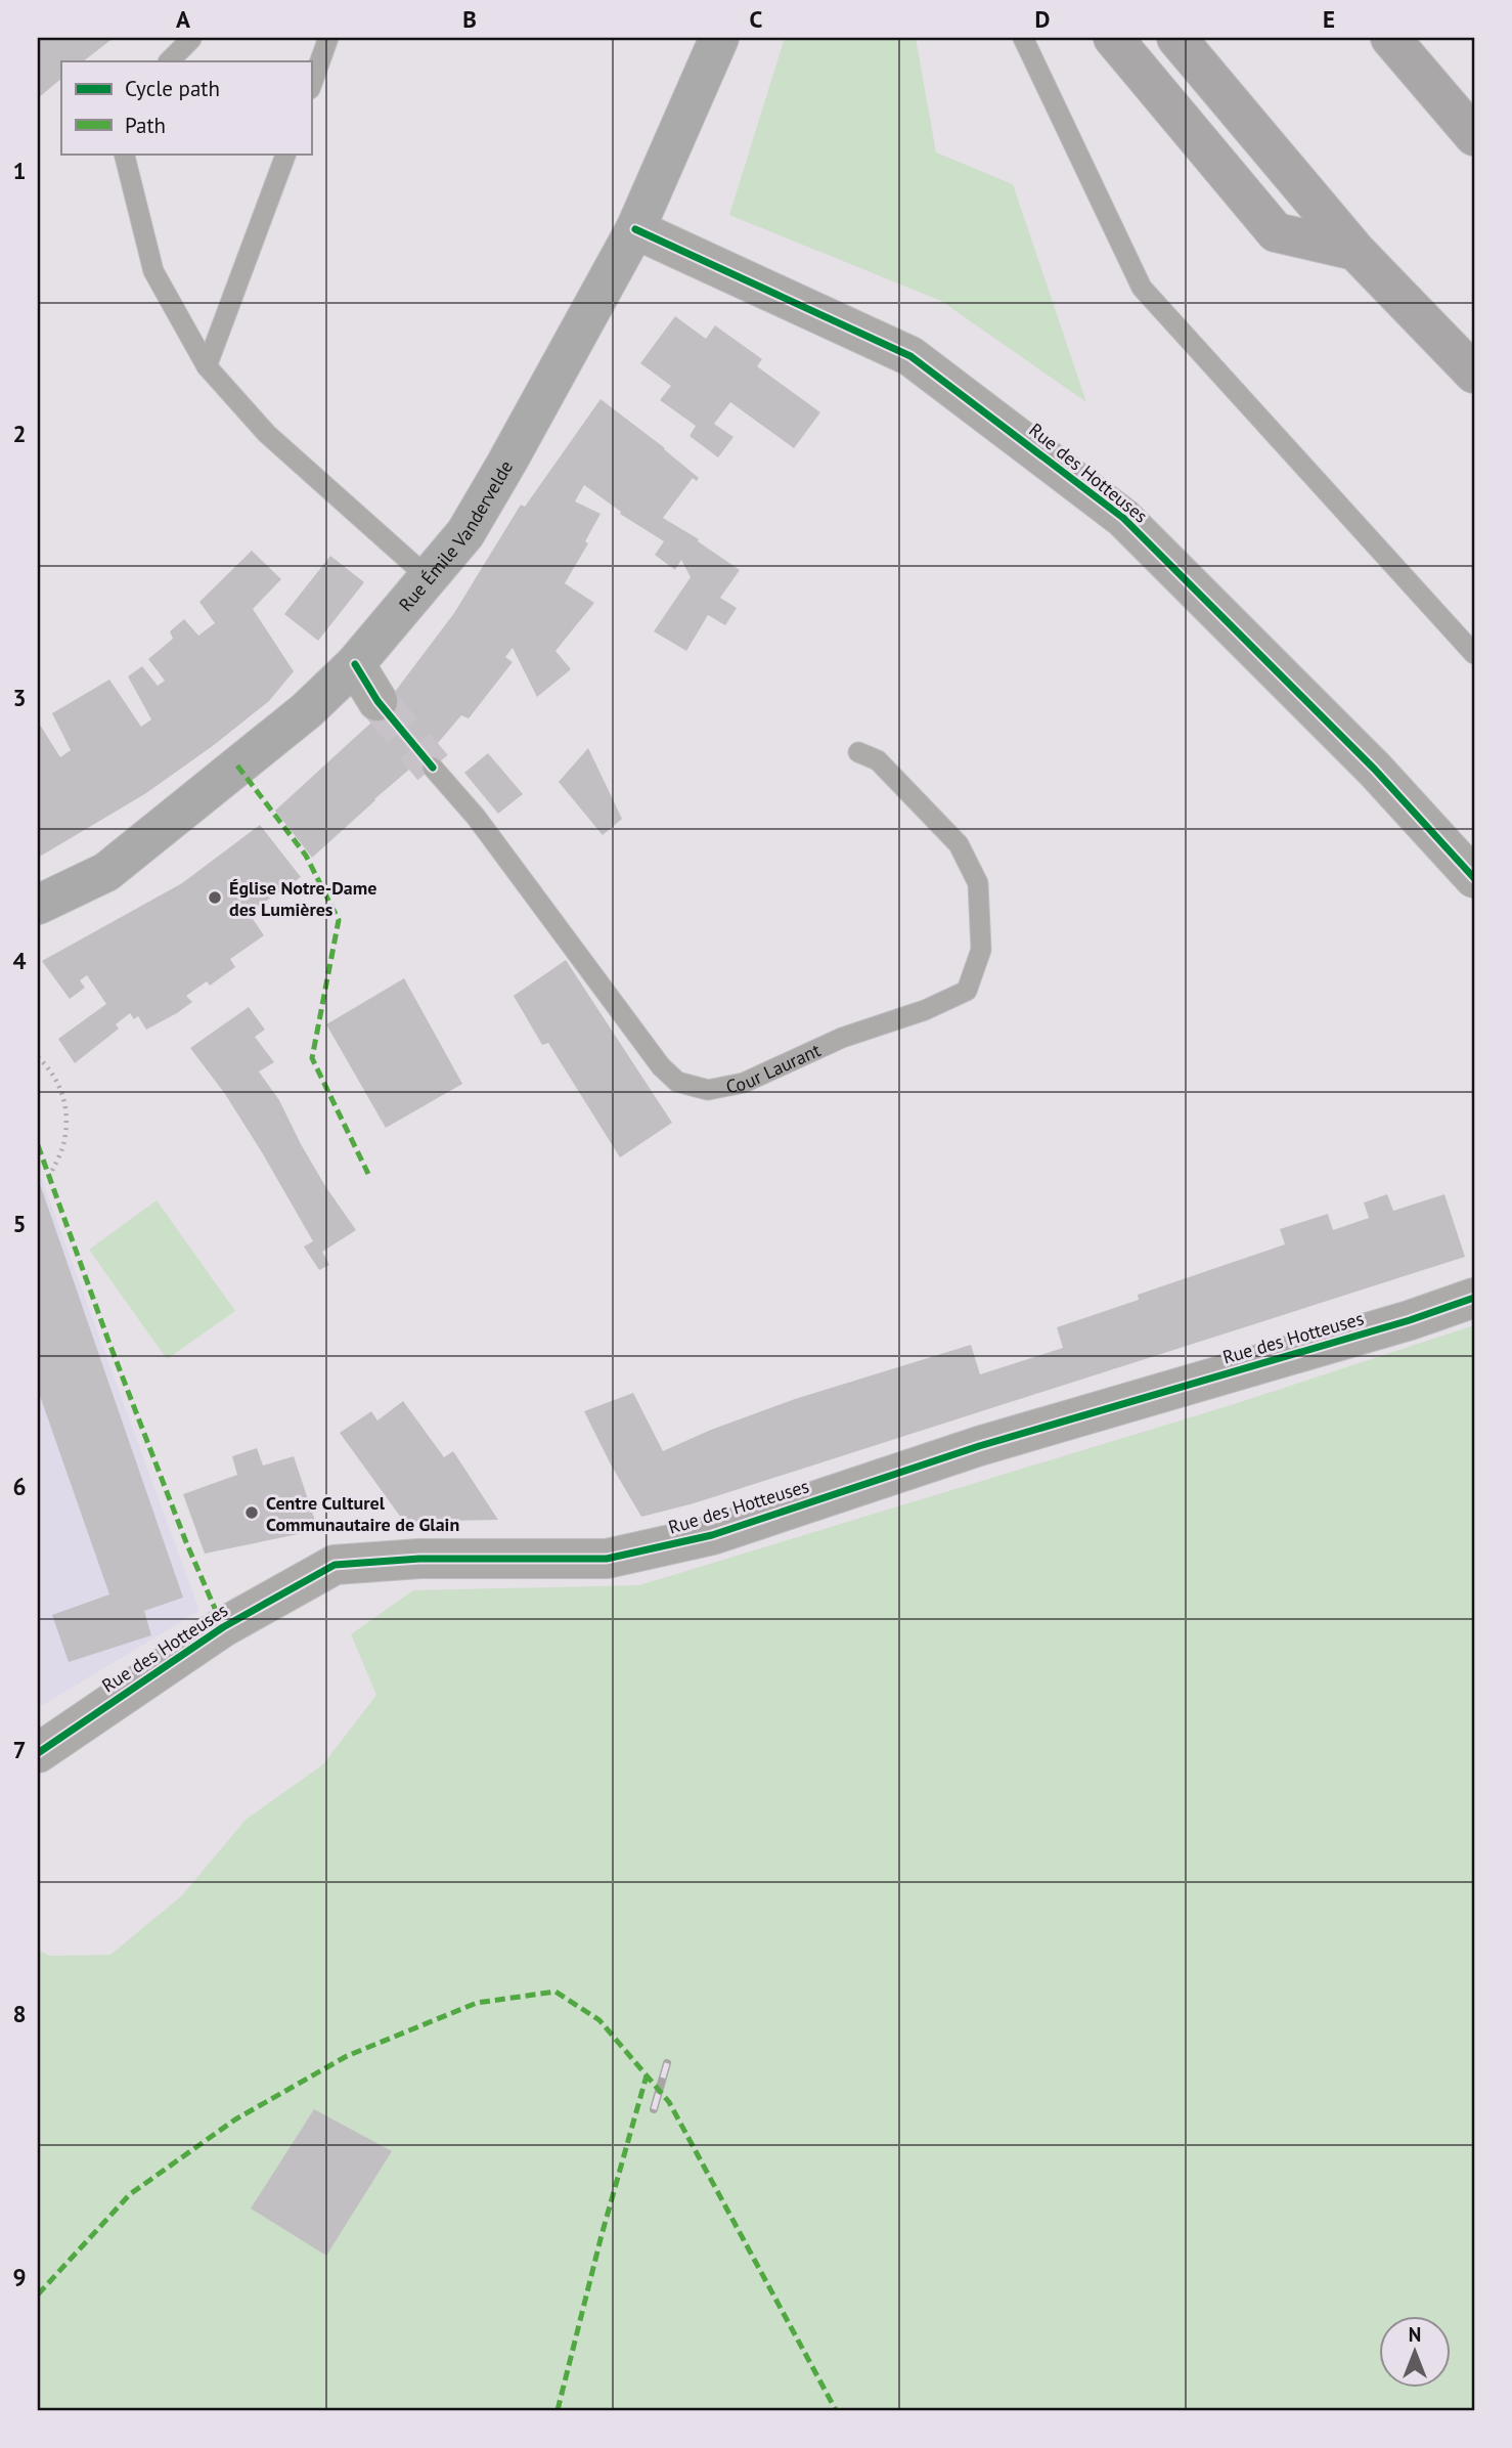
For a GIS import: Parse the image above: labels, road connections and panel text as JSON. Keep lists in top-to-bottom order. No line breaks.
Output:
{"streets":{"main road":["Rue Émile Vandervelde"],"street":["Rue des Hotteuses"],"lane":["Cour Laurant"]},"crossings":[["Rue des Hotteuses","Rue Émile Vandervelde"]],"places":["Église Notre-Dame des Lumières","Centre Culturel Communautaire de Glain"],"legend":["Cycle path","Path"],"north":"top","grid":{"columns":["A","B","C","D","E"],"rows":["1","2","3","4","5","6","7","8","9"]}}
